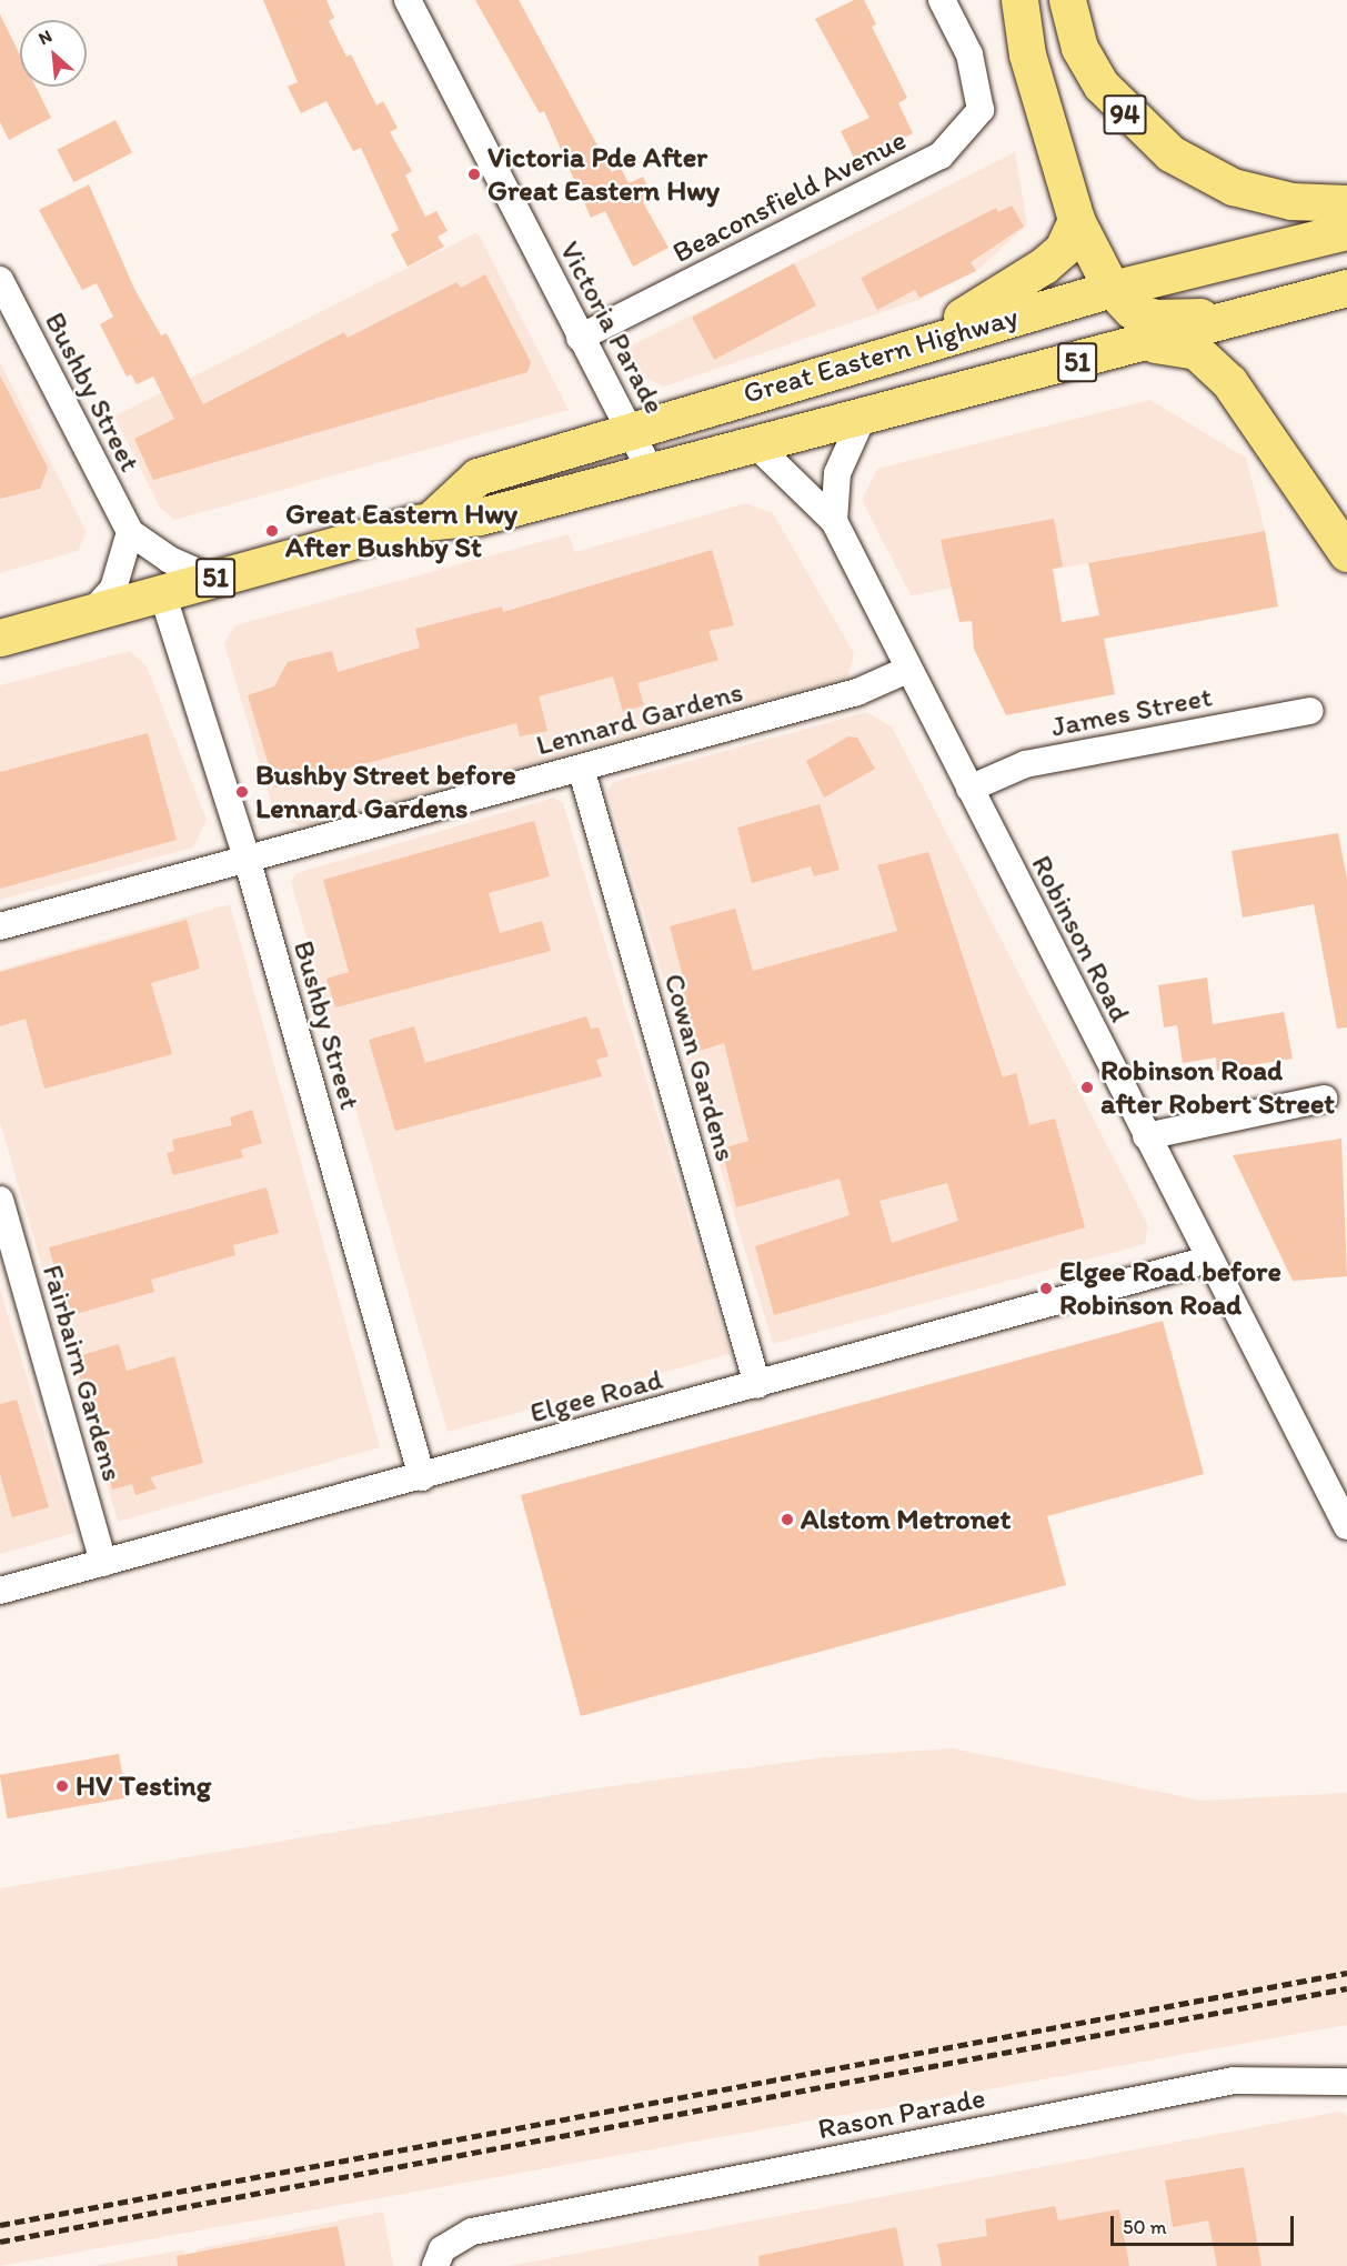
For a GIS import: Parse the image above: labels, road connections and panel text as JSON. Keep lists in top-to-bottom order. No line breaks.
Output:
{"streets":{"highway":["94","Great Eastern Highway","51"],"street":["Beaconsfield Avenue","Victoria Parade","Bushby Street","James Street","Lennard Gardens","Robinson Road","Cowan Gardens","Fairbairn Gardens","Elgee Road","Rason Parade"]},"crossings":[["Beaconsfield Avenue","Victoria Parade"],["Victoria Parade","Great Eastern Highway"],["Great Eastern Highway","Bushby Street"],["Great Eastern Highway","Robinson Road"],["Bushby Street","Lennard Gardens"],["Bushby Street","Elgee Road"],["James Street","Robinson Road"],["Lennard Gardens","Robinson Road"],["Lennard Gardens","Cowan Gardens"],["Robinson Road","Elgee Road"],["Cowan Gardens","Elgee Road"],["Fairbairn Gardens","Elgee Road"]],"places":["Victoria Pde After Great Eastern Hwy","Great Eastern Hwy After Bushby St","Bushby Street before Lennard Gardens","Robinson Road after Robert Street","Elgee Road before Robinson Road","Alstom Metronet","HV Testing"],"scale_bar":"50 m","north":"top left"}
